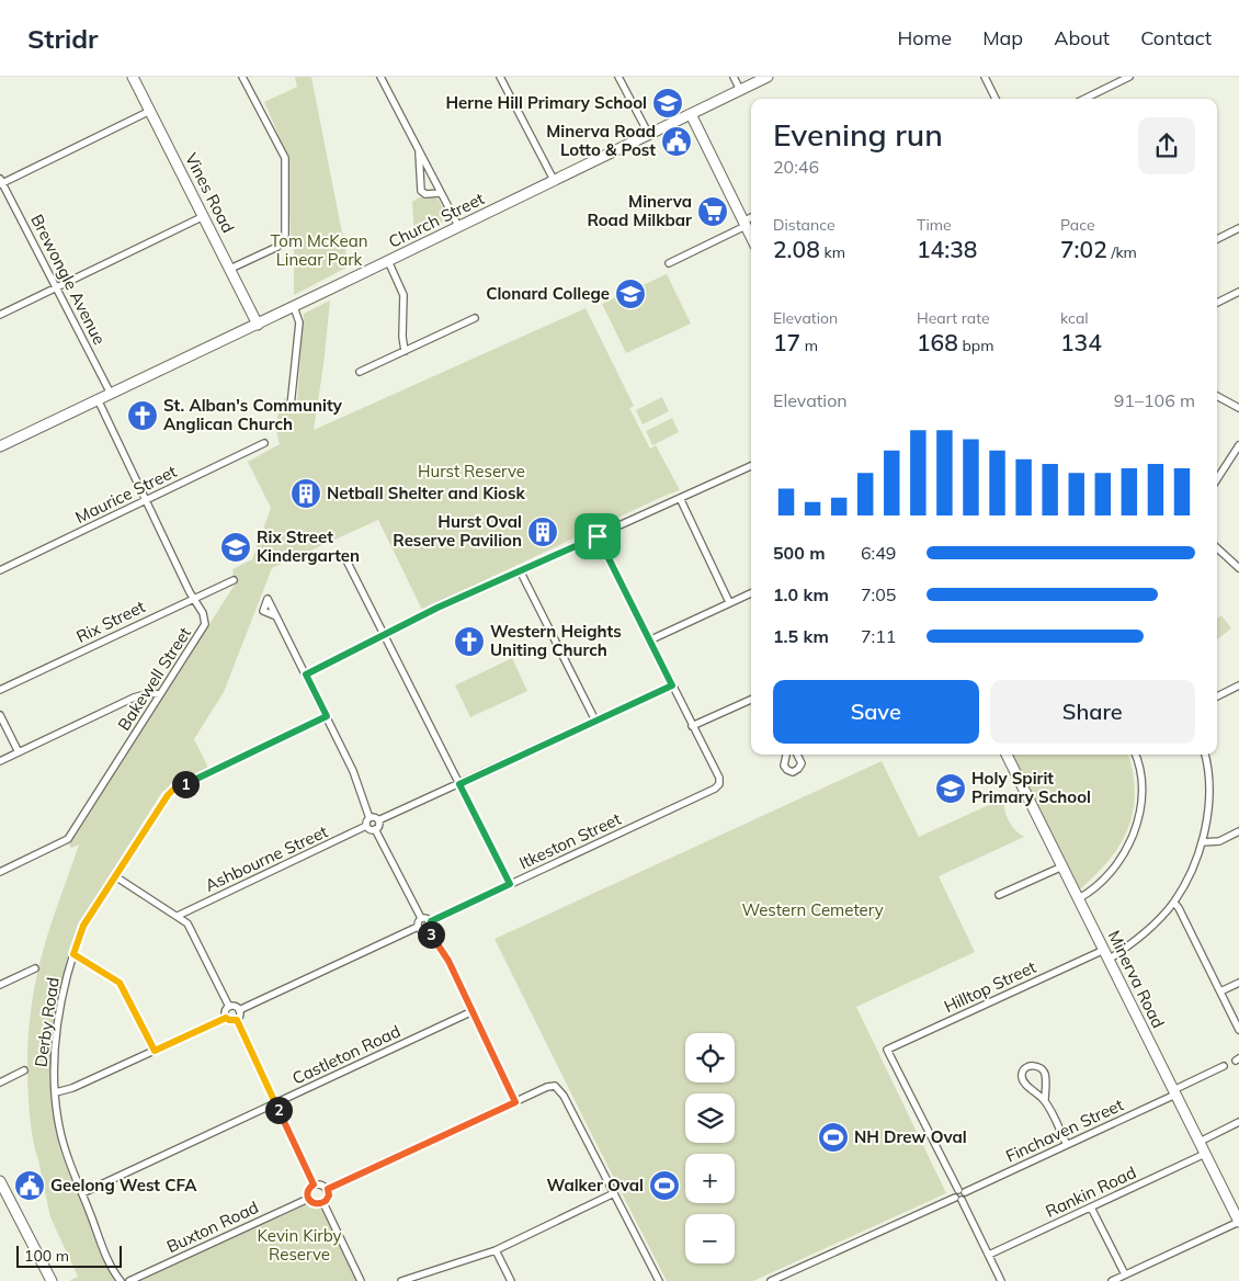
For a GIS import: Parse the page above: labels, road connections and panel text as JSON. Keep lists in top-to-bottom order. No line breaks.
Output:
{"streets":{"street":["Vines Road","Church Street","Brewongle Avenue","Maurice Street","Rix Street","Bakewell Street","Itkeston Street","Ashbourne Street","Minerva Road","Hilltop Street","Derby Road","Castleton Road","Finchaven Street","Rankin Road","Buxton Road"]},"crossings":[["Vines Road","Church Street"],["Church Street","Brewongle Avenue"],["Church Street","Bakewell Street"],["Maurice Street","Bakewell Street"],["Rix Street","Bakewell Street"],["Minerva Road","Hilltop Street"],["Minerva Road","Finchaven Street"],["Minerva Road","Rankin Road"],["Hilltop Street","Finchaven Street"],["Derby Road","Castleton Road"]],"parks":["Tom McKean Linear Park","Hurst Reserve","Western Cemetery","Kevin Kirby Reserve"],"places":{"school or university":["Herne Hill Primary School","Clonard College","Rix Street Kindergarten","Holy Spirit Primary School"],"public building":["Minerva Road Lotto & Post","Geelong West CFA"],"supermarket":["Minerva Road Milkbar"],"church":["St. Alban's Community Anglican Church","Western Heights Uniting Church"],"building":["Netball Shelter and Kiosk","Hurst Oval Reserve Pavilion"],"sports":["NH Drew Oval","Walker Oval"]},"scale_bar":"100 m","page":{"header":"Stridr","nav":["Home","Map","About","Contact"],"heading":["Evening run","20:46"],"stats":[["Distance","2.08 km"],["Time","14:38"],["Pace","7:02 /km"],["Elevation","17 m"],["Heart rate","168 bpm"],["kcal","134"]],"chart":["Elevation","91–106 m"],"list":[{"name":"500 m","note":"6:49"},{"name":"1.0 km","note":"7:05"},{"name":"1.5 km","note":"7:11"}],"buttons":["Save","Share"],"pins":["1","3","2"],"map_buttons":["+","−"],"scale":"100 m"}}
